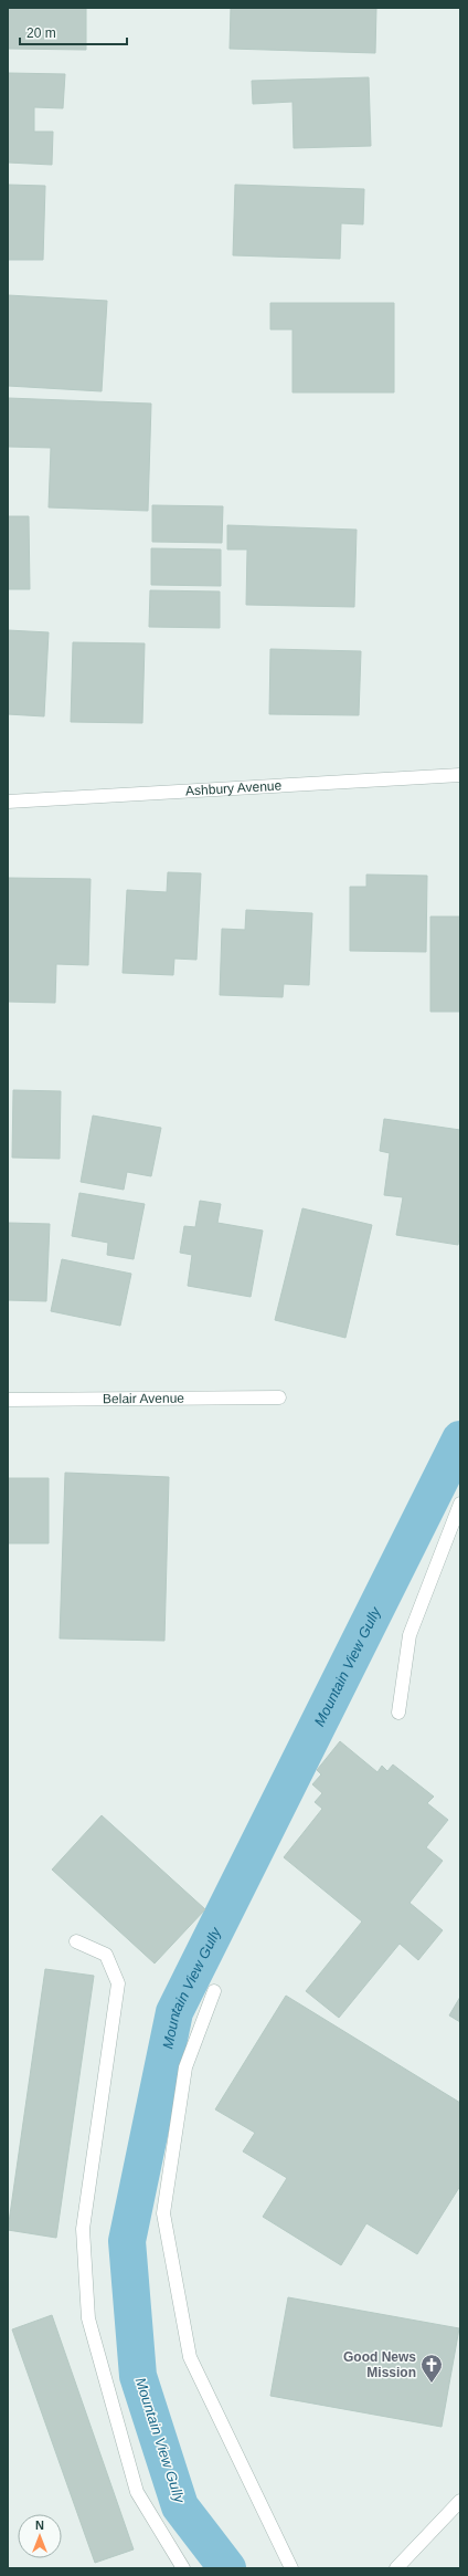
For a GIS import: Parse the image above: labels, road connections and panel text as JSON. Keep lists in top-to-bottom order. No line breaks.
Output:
{"streets":{"street":["Ashbury Avenue","Belair Avenue"]},"water":["Mountain View Gully"],"places":{"church":["Good News Mission"]},"scale_bar":"20 m","north":"top"}
